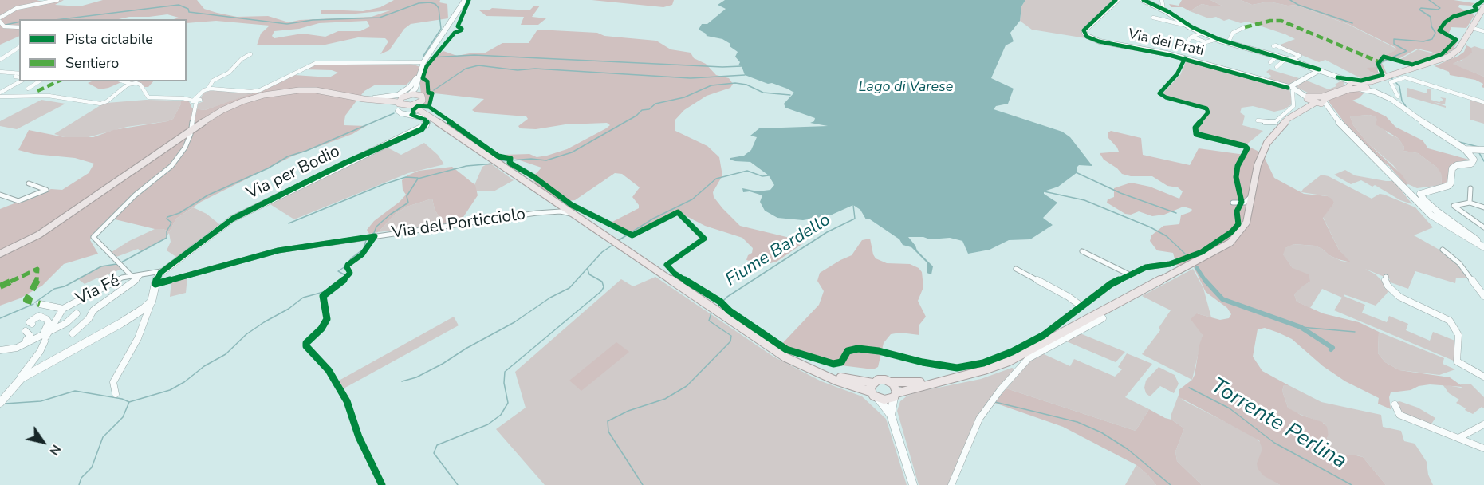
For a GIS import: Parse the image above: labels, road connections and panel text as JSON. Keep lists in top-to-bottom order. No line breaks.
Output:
{"streets":{"street":["Via dei Prati","Via per Bodio","Via del Porticciolo","Via Fé"]},"crossings":[["Via per Bodio","Via Fé"]],"water":["Lago di Varese","Fiume Bardello","Torrente Perlina"],"legend":["Pista ciclabile","Sentiero"],"north":"bottom right"}
